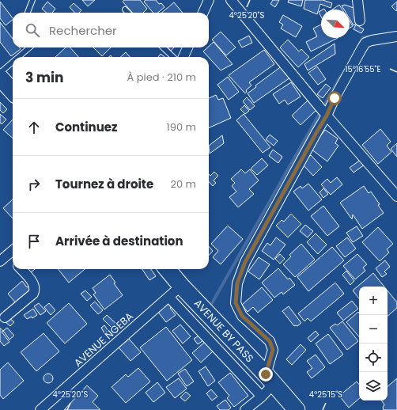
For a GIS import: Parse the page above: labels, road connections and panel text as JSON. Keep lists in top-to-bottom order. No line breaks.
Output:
{"streets":{"highway":["AVENUE BY PASS"],"street":["AVENUE NGEBA"]},"crossings":[["AVENUE BY PASS","AVENUE NGEBA"]],"north":"bottom right","page":{"search":"Rechercher","heading":["3 min","À pied · 210 m"],"list":[["Continuez","190 m"],["Tournez à droite","20 m"],"Arrivée à destination"],"map_buttons":["+","−"]},"coordinates":["4°25'20\"S","15°16'55\"E","4°25'15\"S"]}
